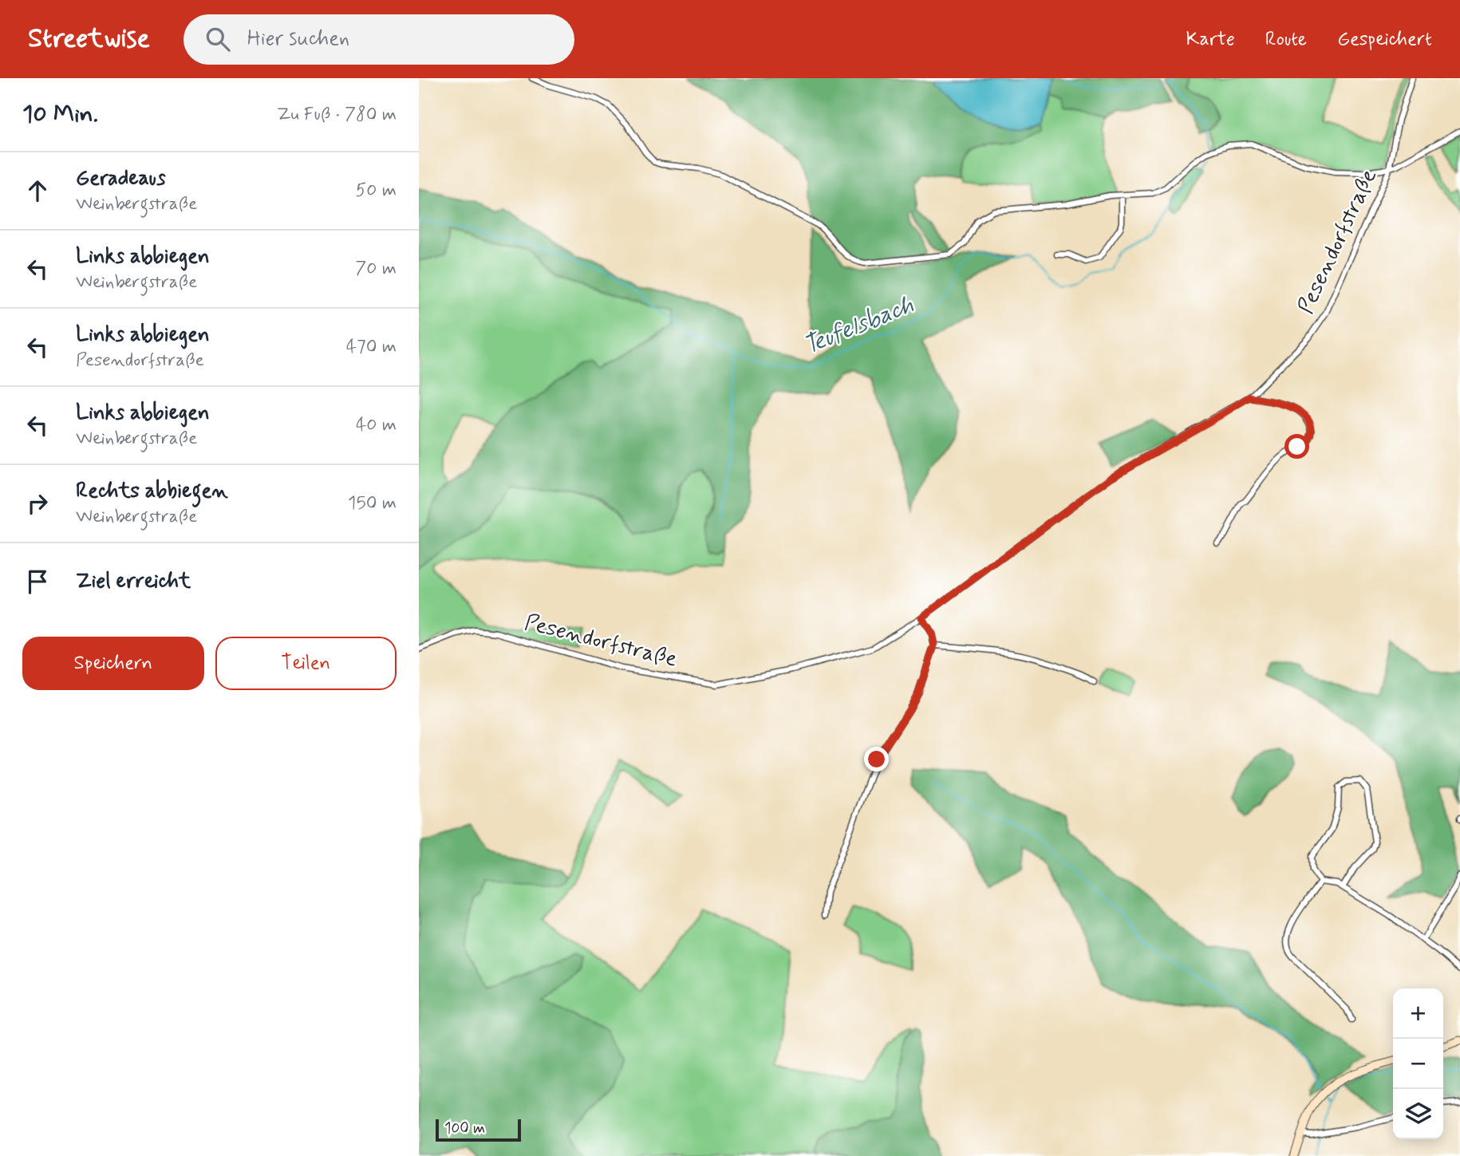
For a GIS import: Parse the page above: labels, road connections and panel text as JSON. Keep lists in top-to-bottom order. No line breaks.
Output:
{"streets":{"street":["Pesendorfstraße"]},"water":["Teufelsbach"],"scale_bar":"100 m","page":{"header":"Streetwise","search":"Hier suchen","nav":["Karte","Route","Gespeichert"],"heading":["10 Min.","Zu Fuß · 780 m"],"list":[["Geradeaus","Weinbergstraße","50 m"],["Links abbiegen","Weinbergstraße","70 m"],["Links abbiegen","Pesendorfstraße","470 m"],["Links abbiegen","Weinbergstraße","40 m"],["Rechts abbiegen","Weinbergstraße","150 m"],"Ziel erreicht"],"buttons":["Speichern","Teilen"],"map_buttons":["+","−"],"scale":"100 m"}}
